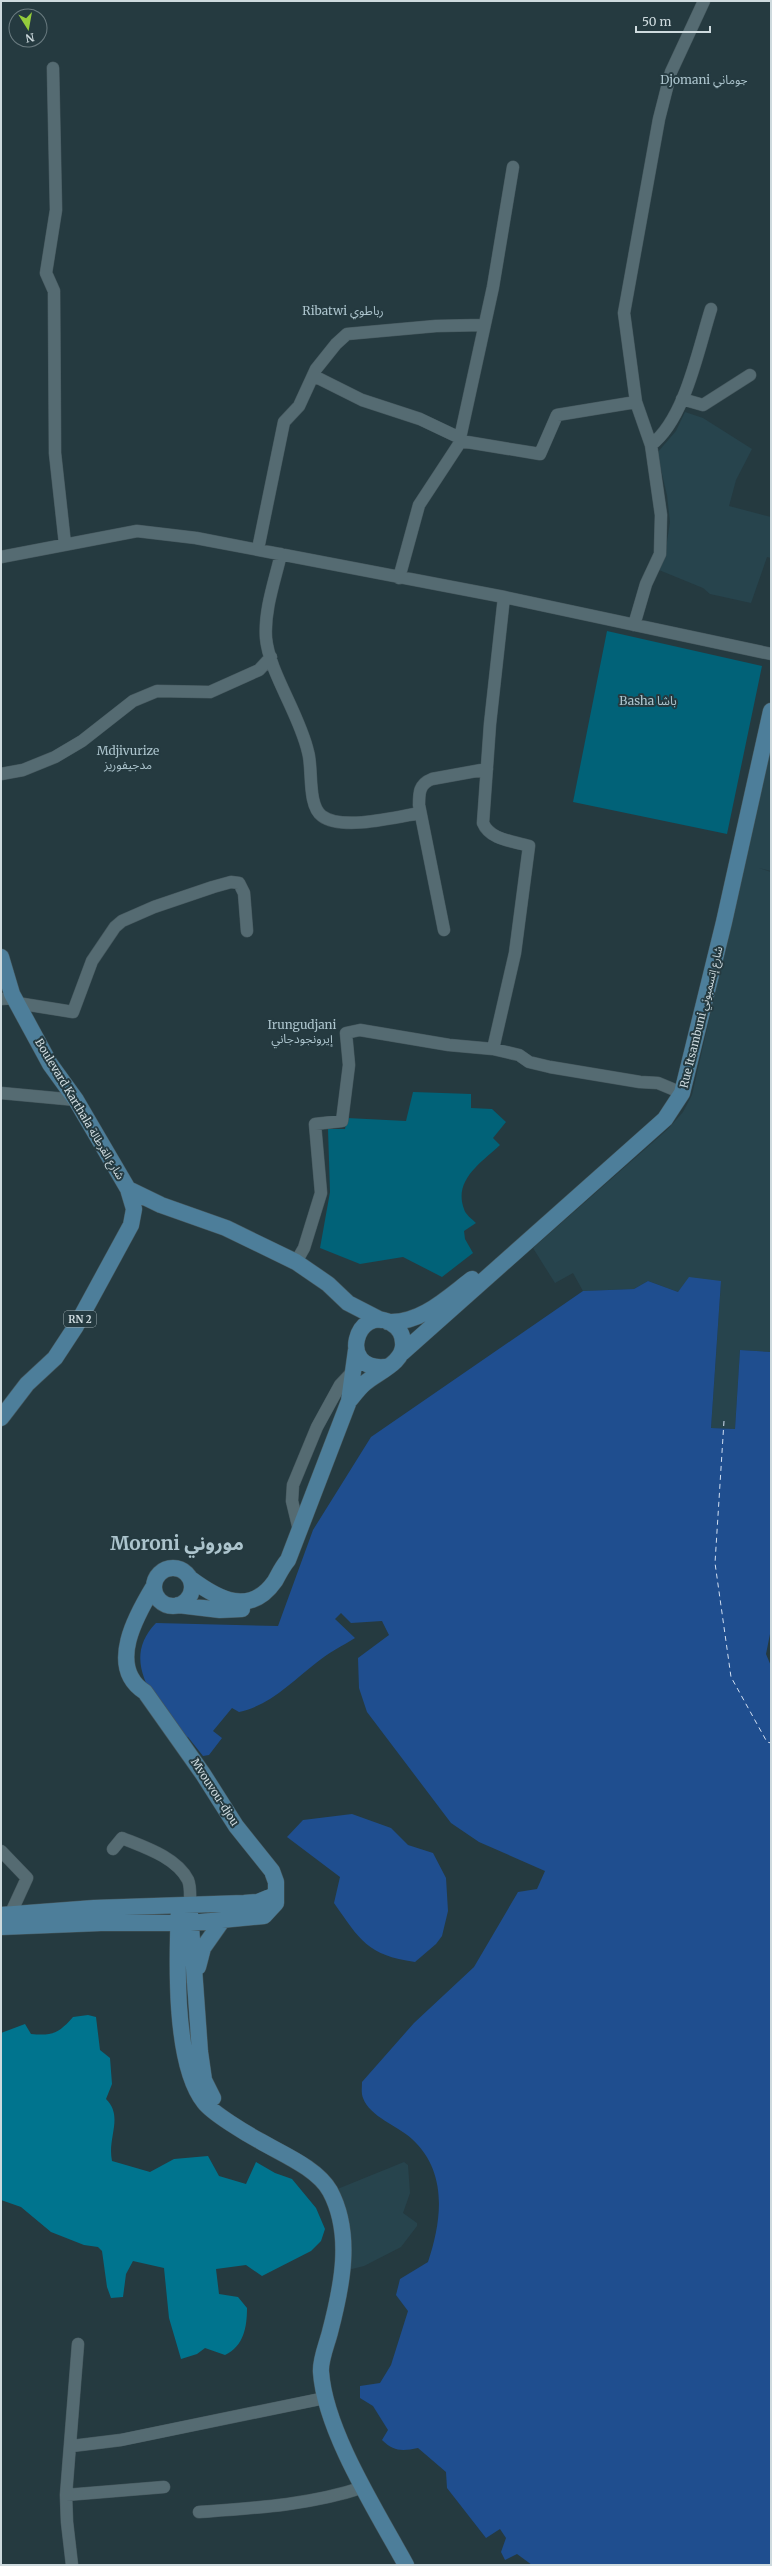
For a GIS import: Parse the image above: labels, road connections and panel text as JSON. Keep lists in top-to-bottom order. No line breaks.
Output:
{"streets":{"main road":["Rue Itsambuni شارع إتسمبوني","Boulevard Karthala شارع القرطالة","RN 2","Mvouvou-djou"]},"crossings":[["Boulevard Karthala شارع القرطالة","RN 2"]],"districts":["Djomani جوماني","Ribatwi رباطوي","Basha باشا","Mdjivurize مدجيفوريز","Irungudjani إيرونجودجاني","Moroni موروني"],"scale_bar":"50 m","north":"bottom"}
